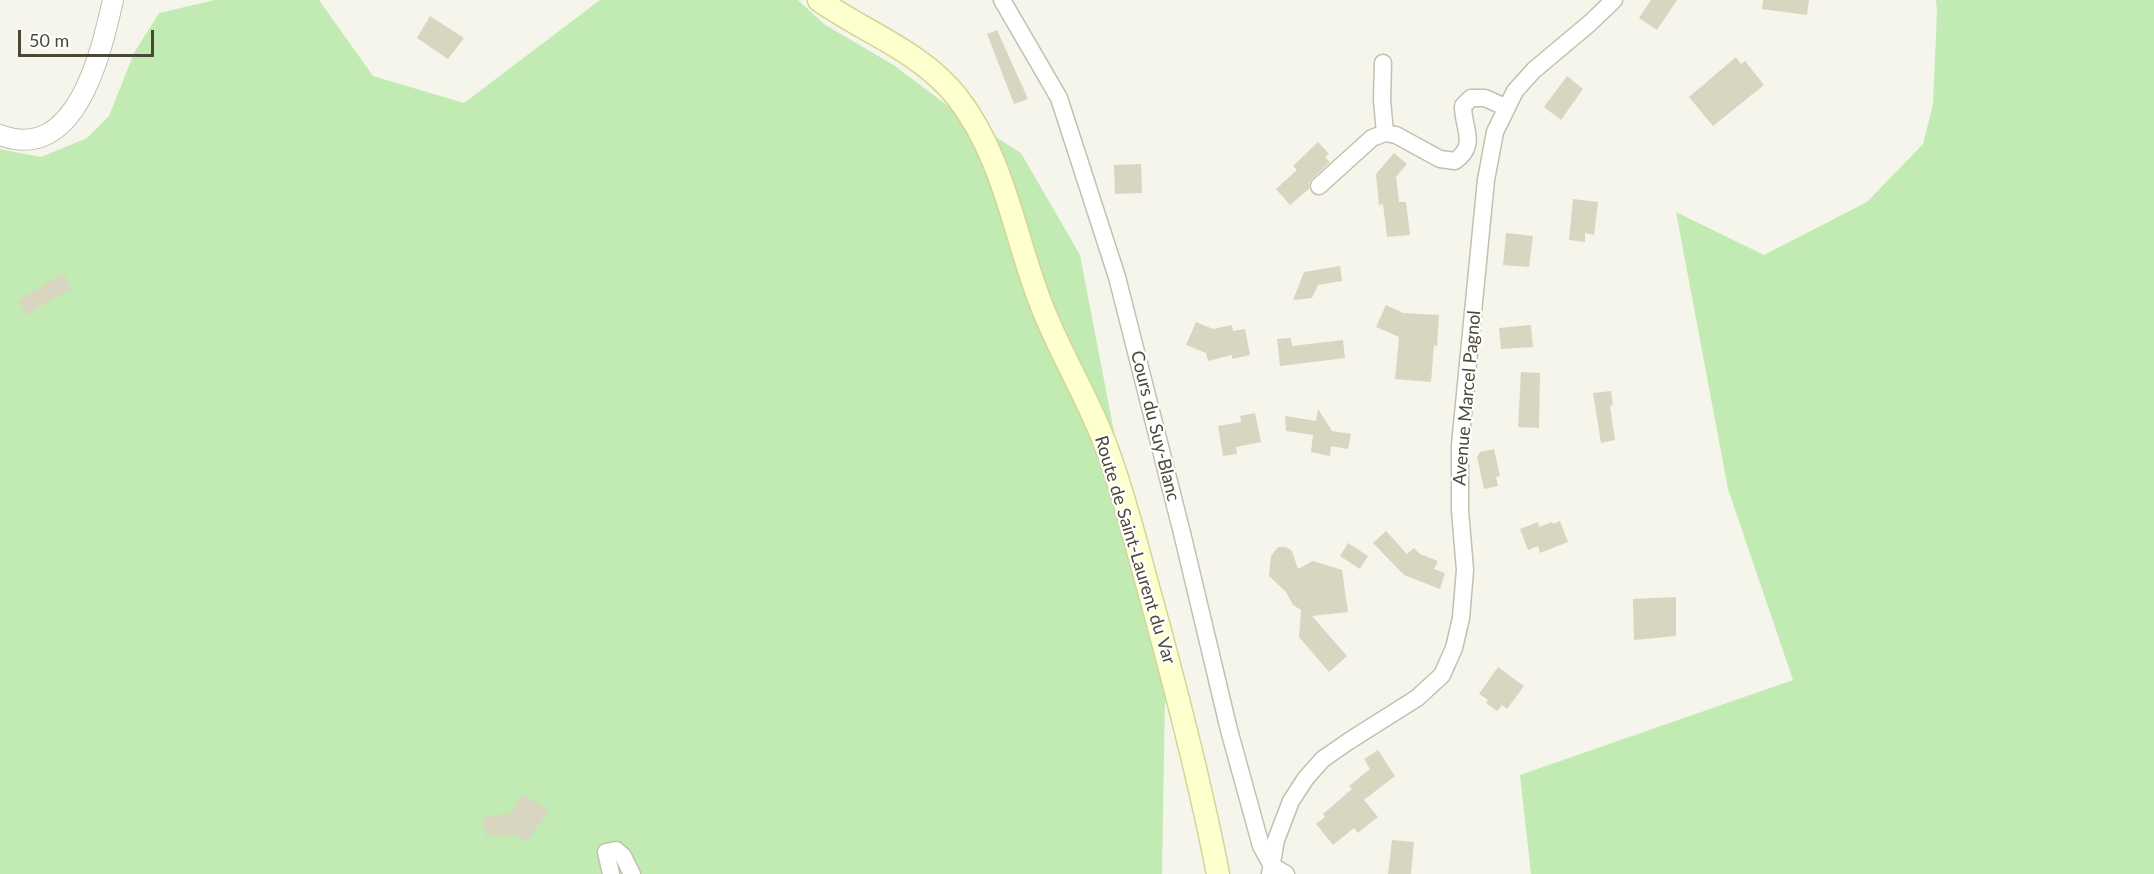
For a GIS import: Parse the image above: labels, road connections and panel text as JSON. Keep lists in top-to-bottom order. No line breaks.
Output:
{"streets":{"main road":["Route de Saint-Laurent du Var"],"street":["Avenue Marcel Pagnol","Cours du Suy-Blanc"]},"crossings":[["Avenue Marcel Pagnol","Cours du Suy-Blanc"]],"scale_bar":"50 m"}
